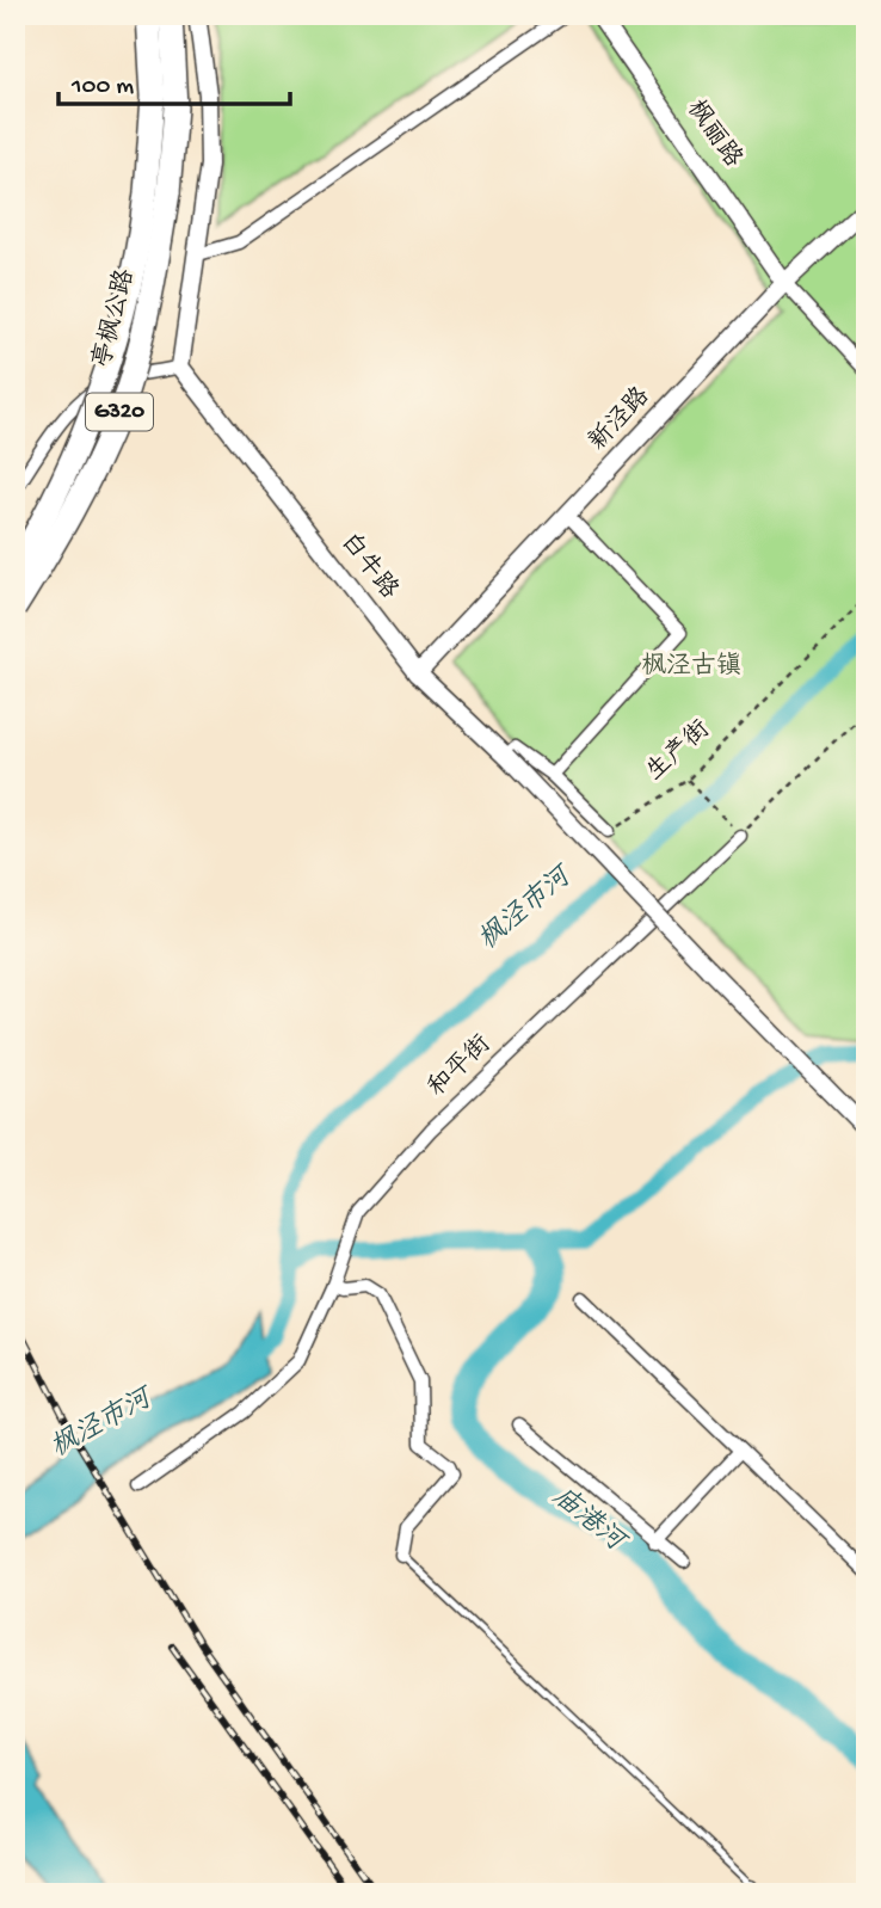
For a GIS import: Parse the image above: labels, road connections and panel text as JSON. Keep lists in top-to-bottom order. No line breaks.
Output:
{"streets":{"highway":["亭枫公路","G320"],"street":["枫丽路","新泾路","白牛路","和平街"],"path":["生产街"]},"crossings":[["枫丽路","新泾路"],["新泾路","白牛路"]],"water":["枫泾市河","庙港河"],"parks":["枫泾古镇"],"scale_bar":"100 m"}
